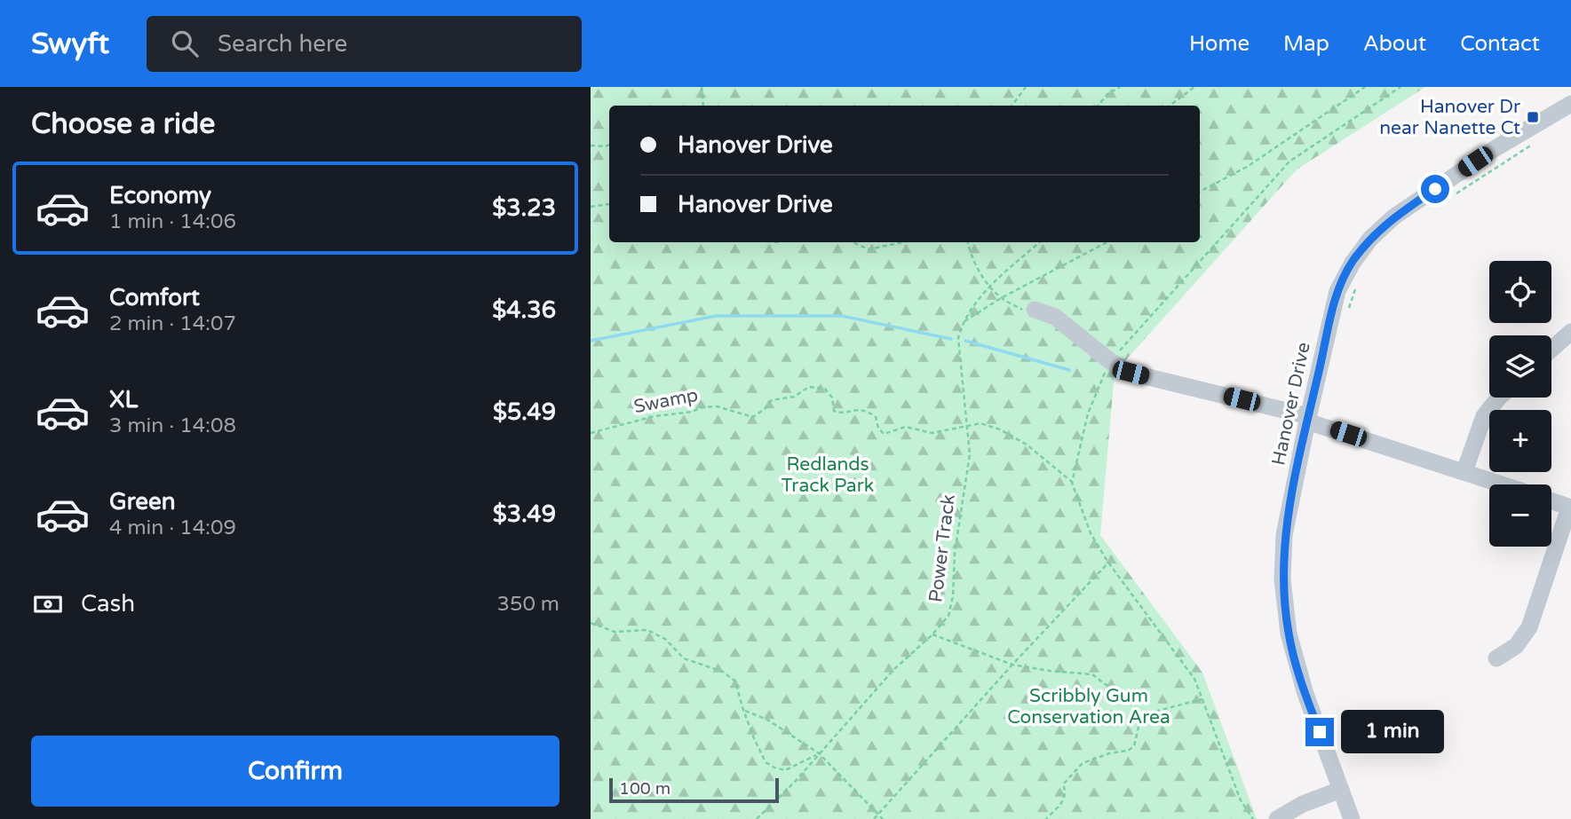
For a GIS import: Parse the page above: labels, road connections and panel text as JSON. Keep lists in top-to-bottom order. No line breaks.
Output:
{"streets":{"street":["Hanover Drive"],"path":["Swamp","Power Track"]},"crossings":[["Swamp","Power Track"]],"parks":["Redlands Track Park","Scribbly Gum Conservation Area"],"places":{"transit":["Hanover Dr near Nanette Ct"]},"scale_bar":"100 m","page":{"header":"Swyft","search":"Search here","nav":["Home","Map","About","Contact"],"heading":"Choose a ride","banner":["Hanover Drive","Hanover Drive"],"list":[{"name":"Economy","note":"1 min · 14:06","value":"$3.23"},{"name":"Comfort","note":"2 min · 14:07","value":"$4.36"},{"name":"XL","note":"3 min · 14:08","value":"$5.49"},{"name":"Green","note":"4 min · 14:09","value":"$3.49"}],"map_buttons":["+","−"],"pay":["Cash","350 m"],"bubble":"1 min","buttons":"Confirm","scale":"100 m"}}
